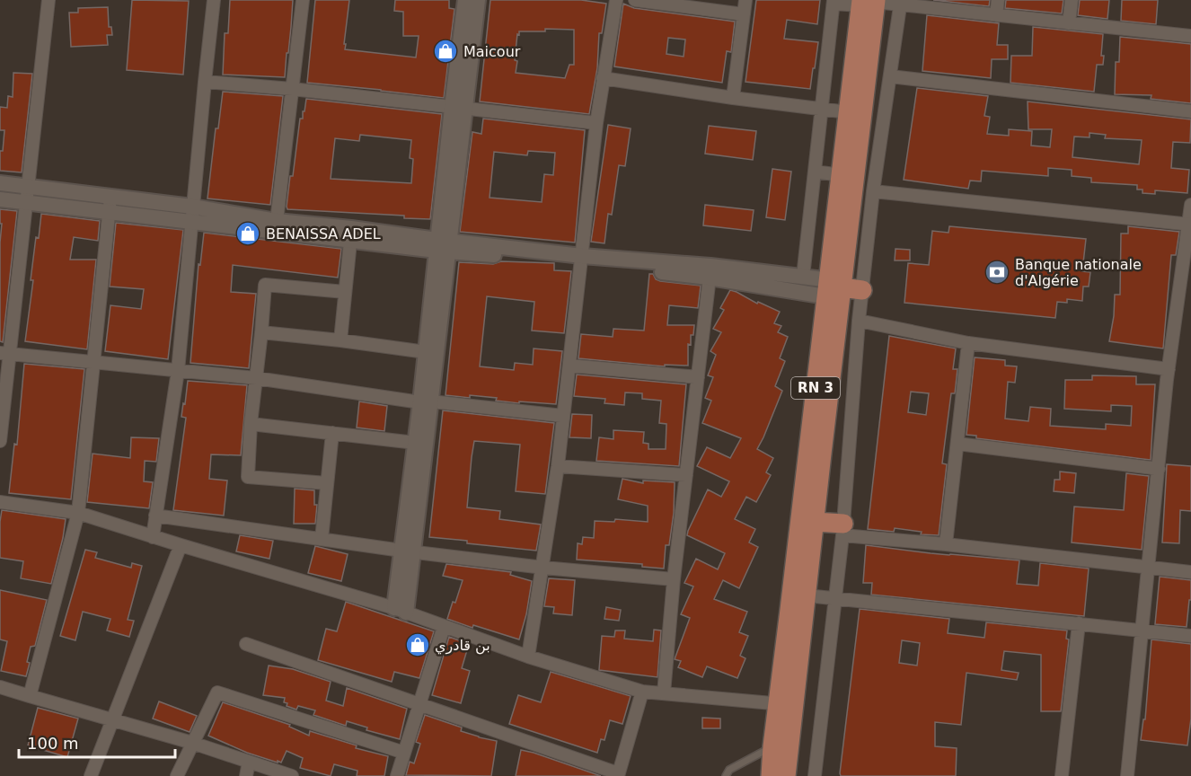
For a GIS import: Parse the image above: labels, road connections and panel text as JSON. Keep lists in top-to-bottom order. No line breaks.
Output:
{"streets":{"highway":["RN 3"]},"places":{"shop":["Maicour","BENAISSA ADEL","بن قادري"],"bank":["Banque nationale d'Algérie"]},"scale_bar":"100 m"}
